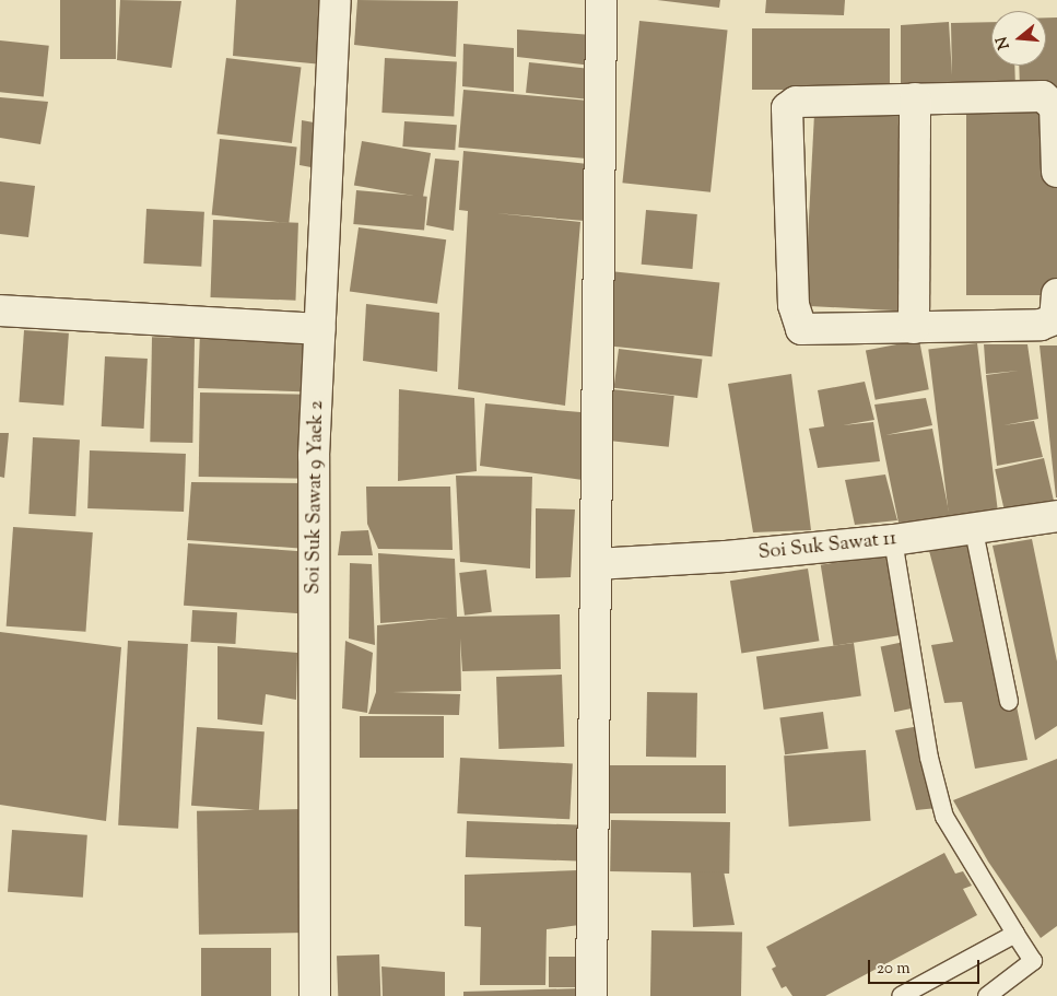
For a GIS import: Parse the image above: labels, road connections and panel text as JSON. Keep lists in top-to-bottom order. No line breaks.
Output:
{"streets":{"street":["Soi Suk Sawat 9 Yaek 2","Soi Suk Sawat 11"]},"scale_bar":"20 m","north":"left"}
